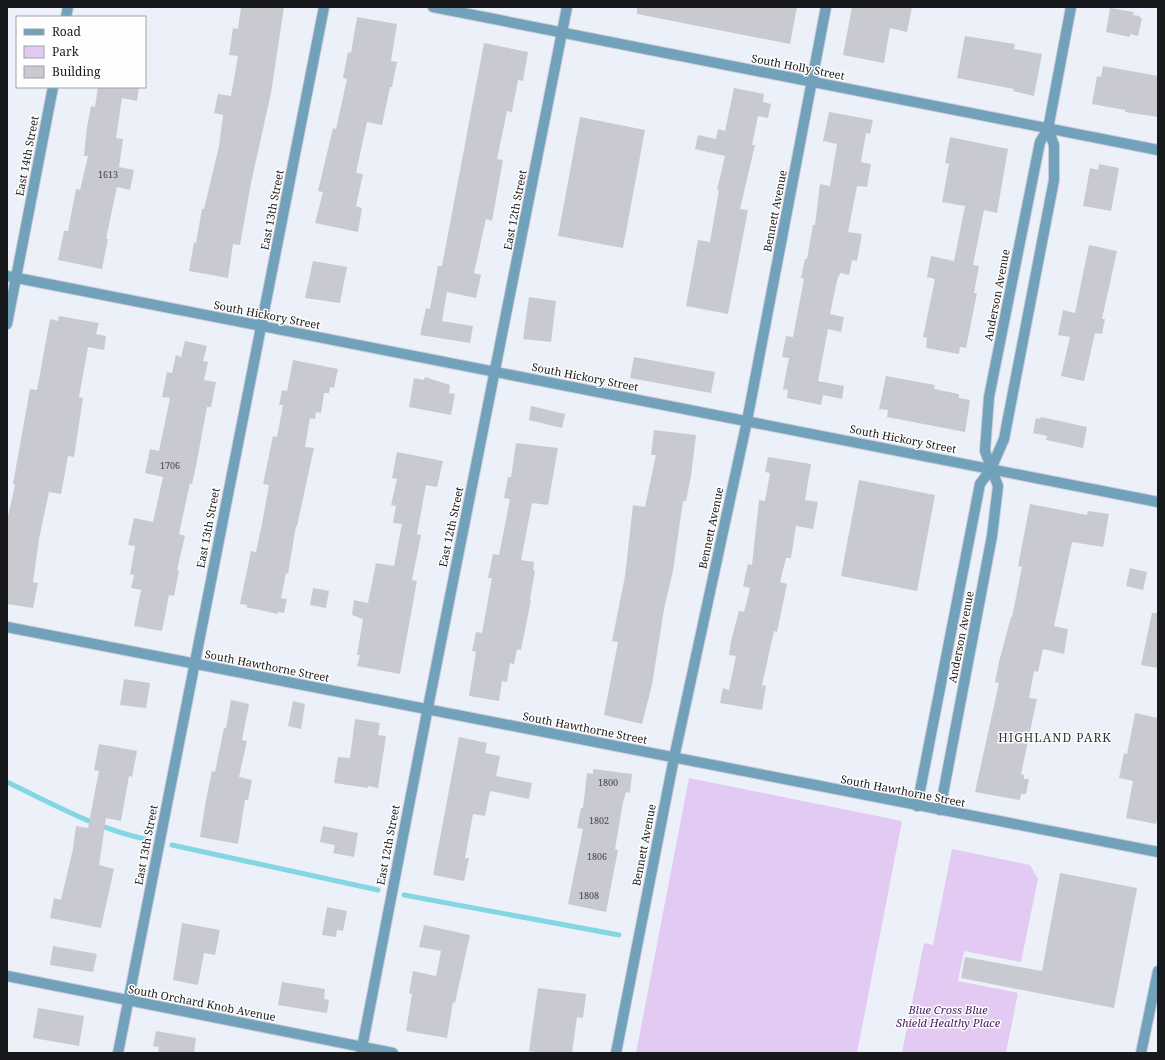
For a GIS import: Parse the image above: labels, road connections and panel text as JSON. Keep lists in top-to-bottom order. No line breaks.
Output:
{"streets":{"street":["South Holly Street","East 14th Street","East 13th Street","East 12th Street","Bennett Avenue","Anderson Avenue","South Hickory Street","South Hawthorne Street","South Orchard Knob Avenue"]},"crossings":[["South Holly Street","East 12th Street"],["South Holly Street","Bennett Avenue"],["South Holly Street","Anderson Avenue"],["East 14th Street","South Hickory Street"],["East 13th Street","South Hickory Street"],["East 13th Street","South Hawthorne Street"],["East 13th Street","South Orchard Knob Avenue"],["East 12th Street","South Hickory Street"],["East 12th Street","South Hawthorne Street"],["East 12th Street","South Orchard Knob Avenue"],["Bennett Avenue","South Hickory Street"],["Bennett Avenue","South Hawthorne Street"],["Anderson Avenue","South Hickory Street"],["Anderson Avenue","South Hawthorne Street"]],"districts":["HIGHLAND PARK"],"parks":["Blue Cross Blue Shield Healthy Place"],"house_numbers":["1613","1706","1800","1802","1806","1808"],"legend":["Road","Park","Building"]}
